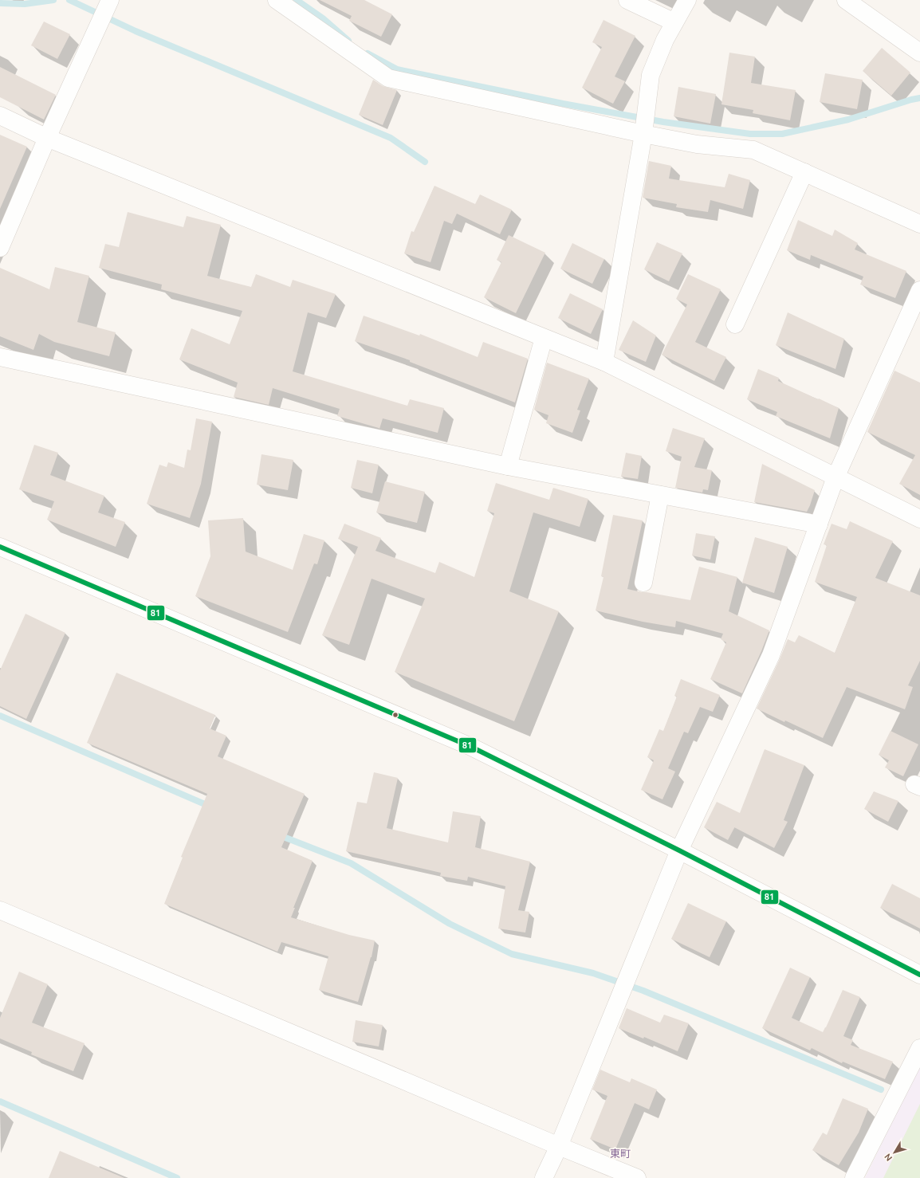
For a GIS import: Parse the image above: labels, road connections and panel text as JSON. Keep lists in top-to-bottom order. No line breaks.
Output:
{"districts":["東町"],"lines":["transit line 81"],"north":"bottom left"}
